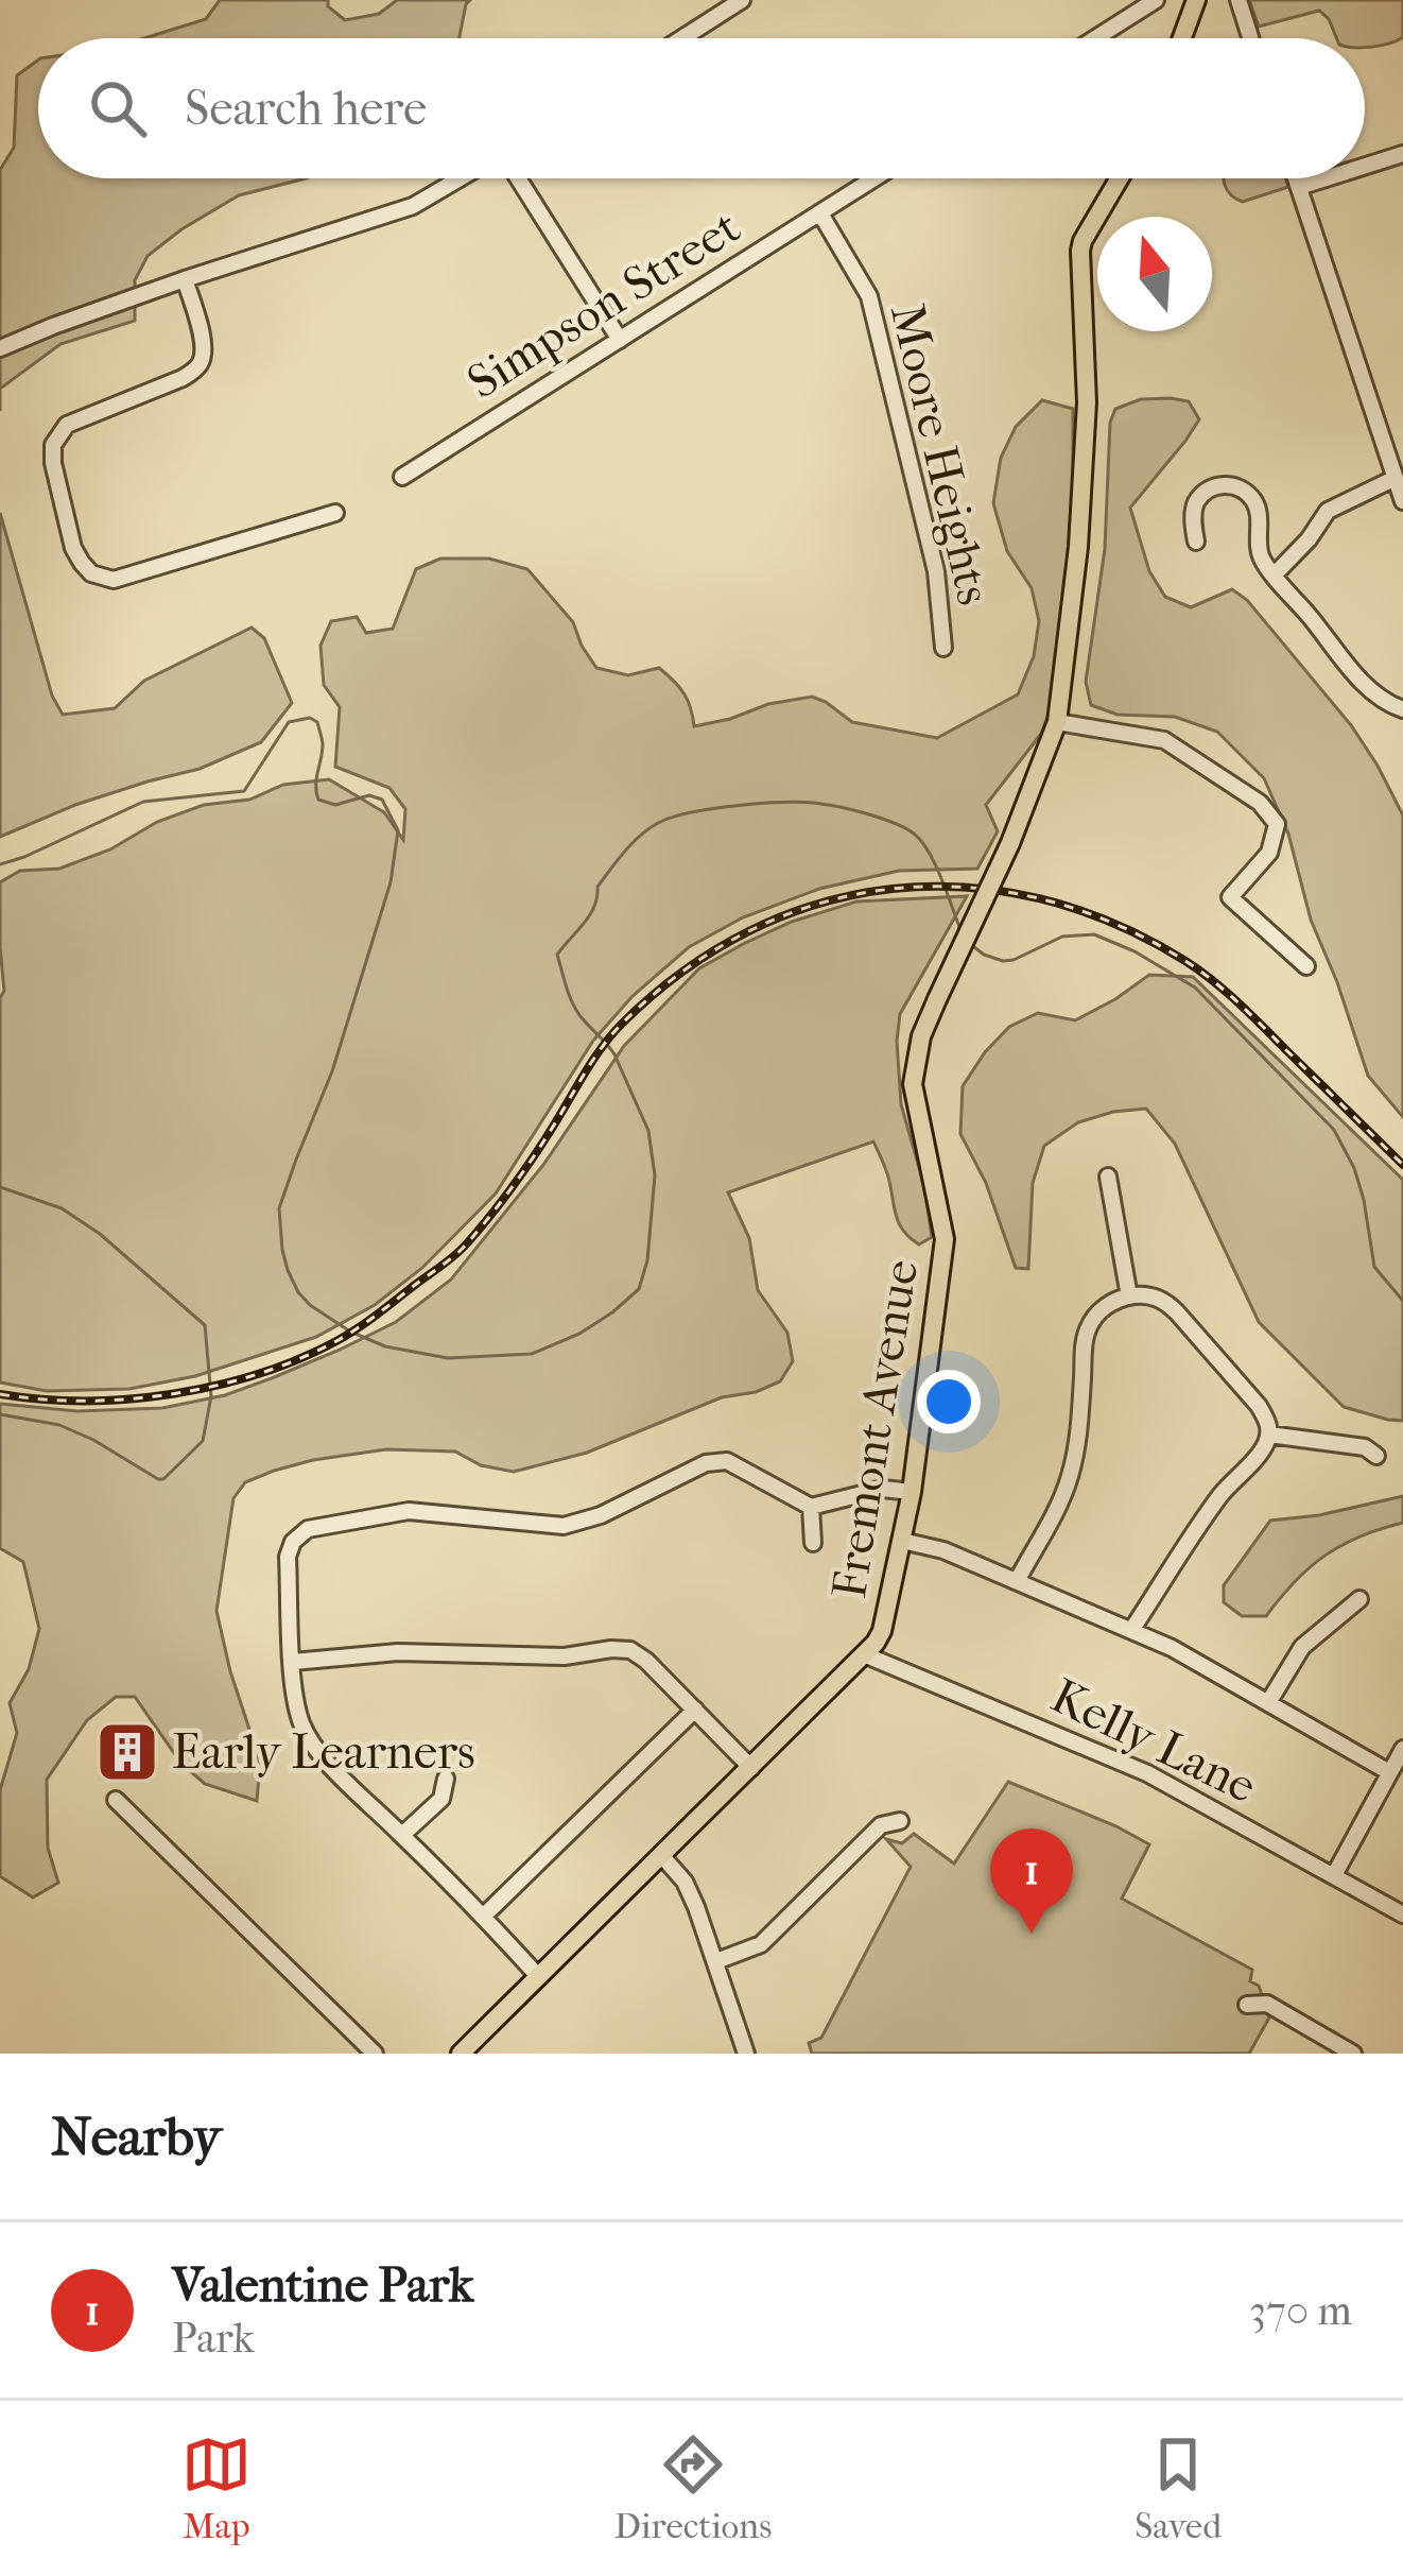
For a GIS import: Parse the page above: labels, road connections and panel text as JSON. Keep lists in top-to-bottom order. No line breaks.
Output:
{"streets":{"main road":["Fremont Avenue"],"street":["Simpson Street","Moore Heights","Kelly Lane"]},"crossings":[["Simpson Street","Moore Heights"],["Fremont Avenue","Kelly Lane"]],"places":{"building":["Early Learners"]},"north":"top","page":{"search":"Search here","pins":"1","heading":"Nearby","list":[{"mark":"1","name":"Valentine Park","note":"Park","value":"370 m"}],"nav":["Map","Directions","Saved"]}}
